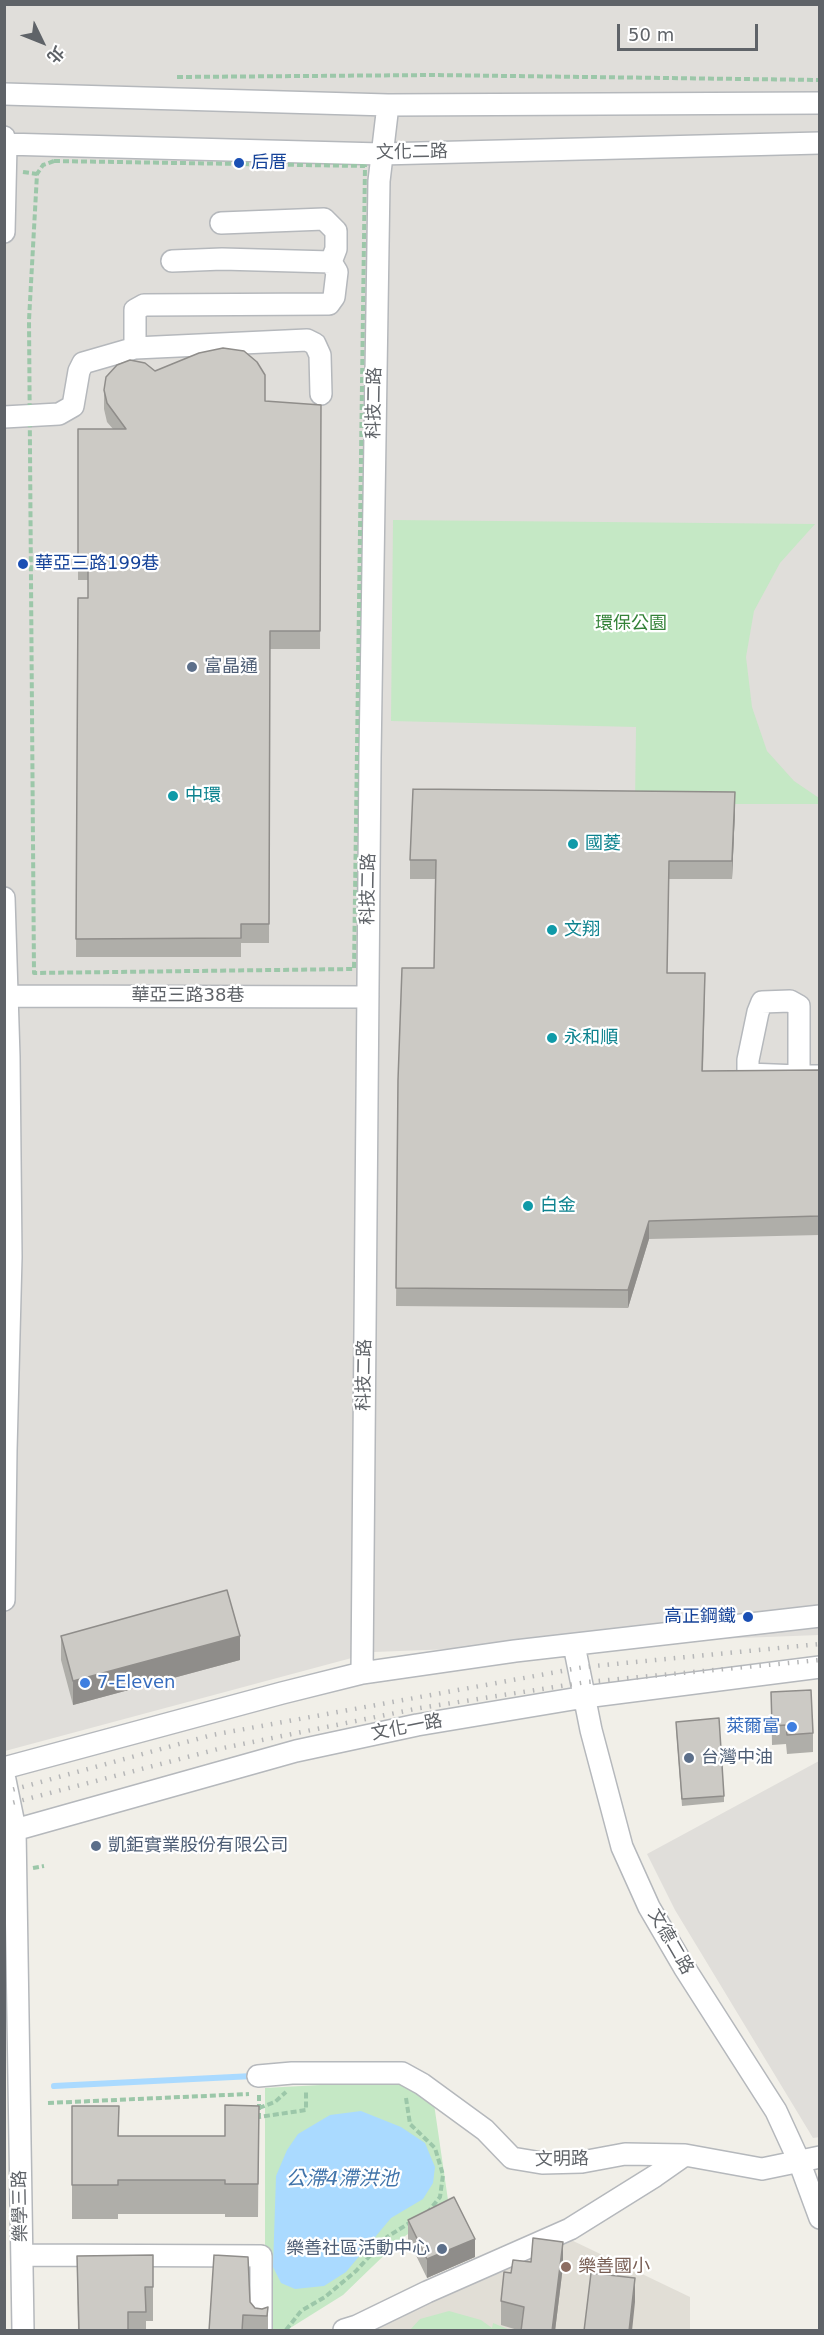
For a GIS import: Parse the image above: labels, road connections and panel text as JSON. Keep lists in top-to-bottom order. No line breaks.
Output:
{"streets":{"street":["文化二路","科技二路","華亞三路38巷","文化一路","文德二路","文明路","樂學三路"]},"crossings":[["文化二路","科技二路"],["科技二路","華亞三路38巷"],["文化一路","文德二路"],["文化一路","樂學三路"],["文德二路","文明路"]],"water":["公滯4滯洪池"],"parks":["環保公園"],"places":["后厝","華亞三路199巷","富晶通","中環","國菱","文翔","永和順","白金","高正鋼鐵","7-Eleven","萊爾富","台灣中油","凱鉅實業股份有限公司","樂善社區活動中心","樂善國小"],"scale_bar":"50 m","north":"bottom right"}
